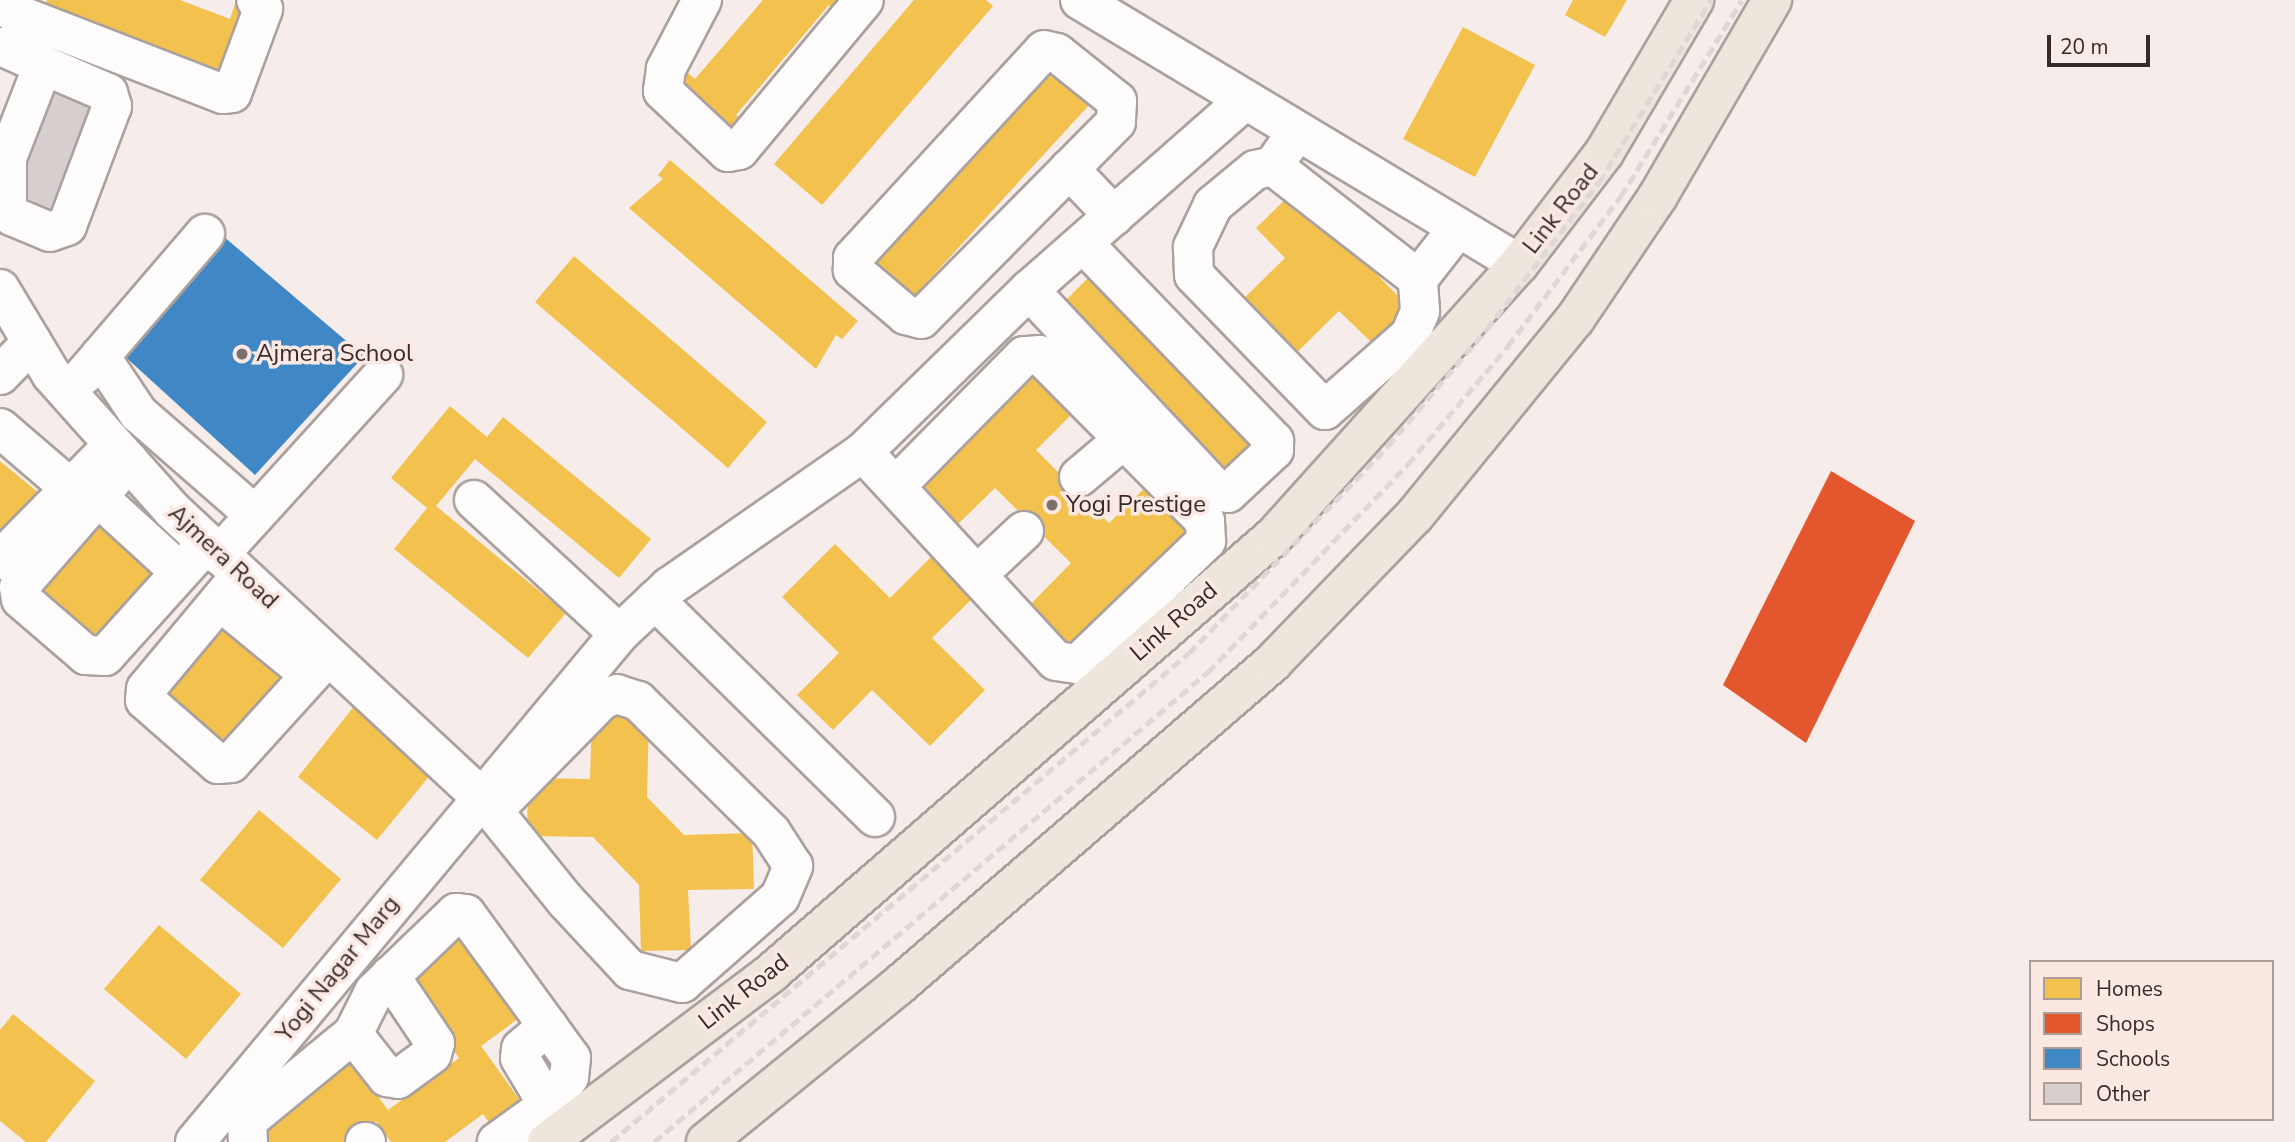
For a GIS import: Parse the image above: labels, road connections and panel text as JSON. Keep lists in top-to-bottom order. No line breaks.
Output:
{"streets":{"main road":["Link Road"],"street":["Ajmera Road","Yogi Nagar Marg"]},"crossings":[["Ajmera Road","Yogi Nagar Marg"]],"places":["Ajmera School","Yogi Prestige"],"legend":["Homes","Shops","Schools","Other"],"scale_bar":"20 m"}
